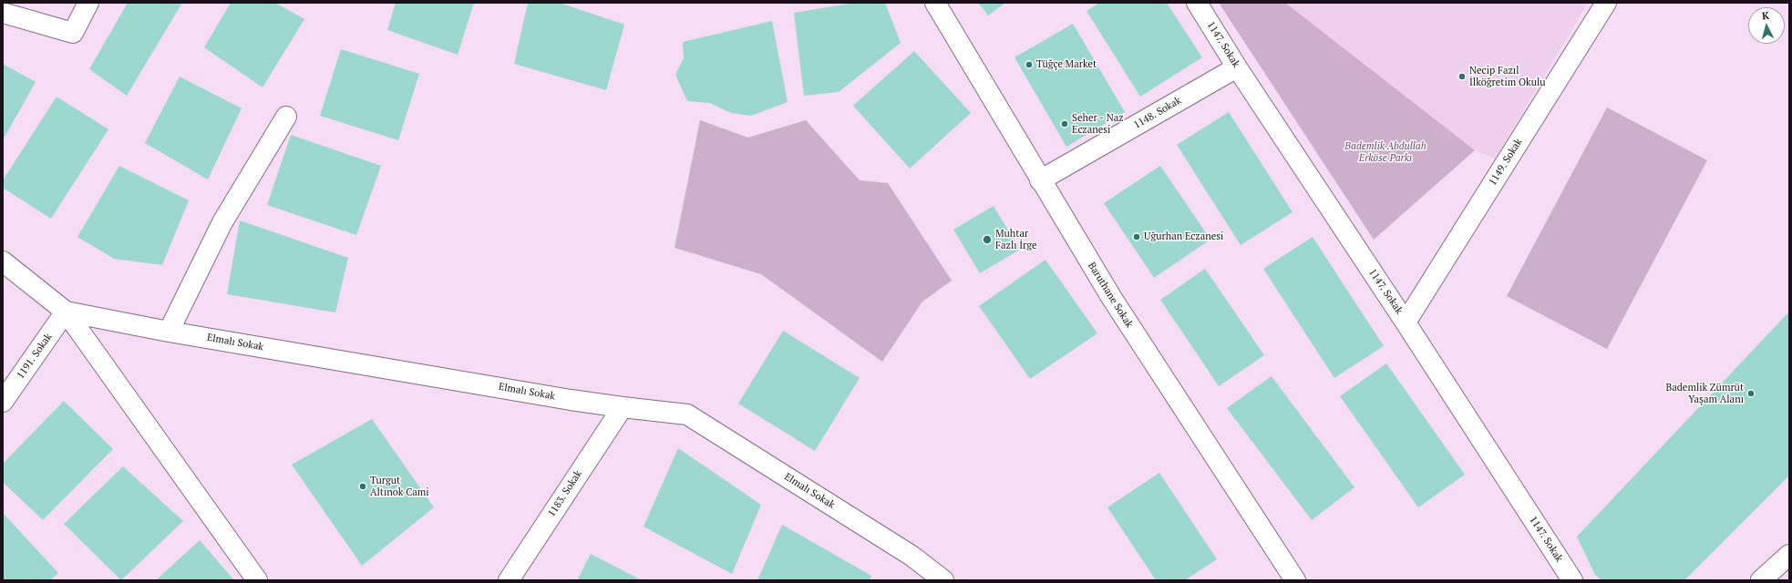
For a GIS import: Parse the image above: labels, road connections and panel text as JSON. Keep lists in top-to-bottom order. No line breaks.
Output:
{"streets":{"street":["1147. Sokak","1148. Sokak","1149. Sokak","Baruthane Sokak","Elmalı Sokak","1191. Sokak","1183. Sokak"]},"crossings":[["1147. Sokak","1148. Sokak"],["1147. Sokak","1149. Sokak"],["1148. Sokak","Baruthane Sokak"],["Elmalı Sokak","1191. Sokak"],["Elmalı Sokak","1183. Sokak"]],"parks":["Bademlik Abdullah Erköse Parkı"],"places":["Tüğçe Market","Necip Fazıl İlköğretim Okulu","Seher - Naz Eczanesi","Uğurhan Eczanesi","Muhtar Fazlı İrge","Bademlik Zümrüt Yaşam Alanı","Turgut Altınok Cami"],"north":"top"}
